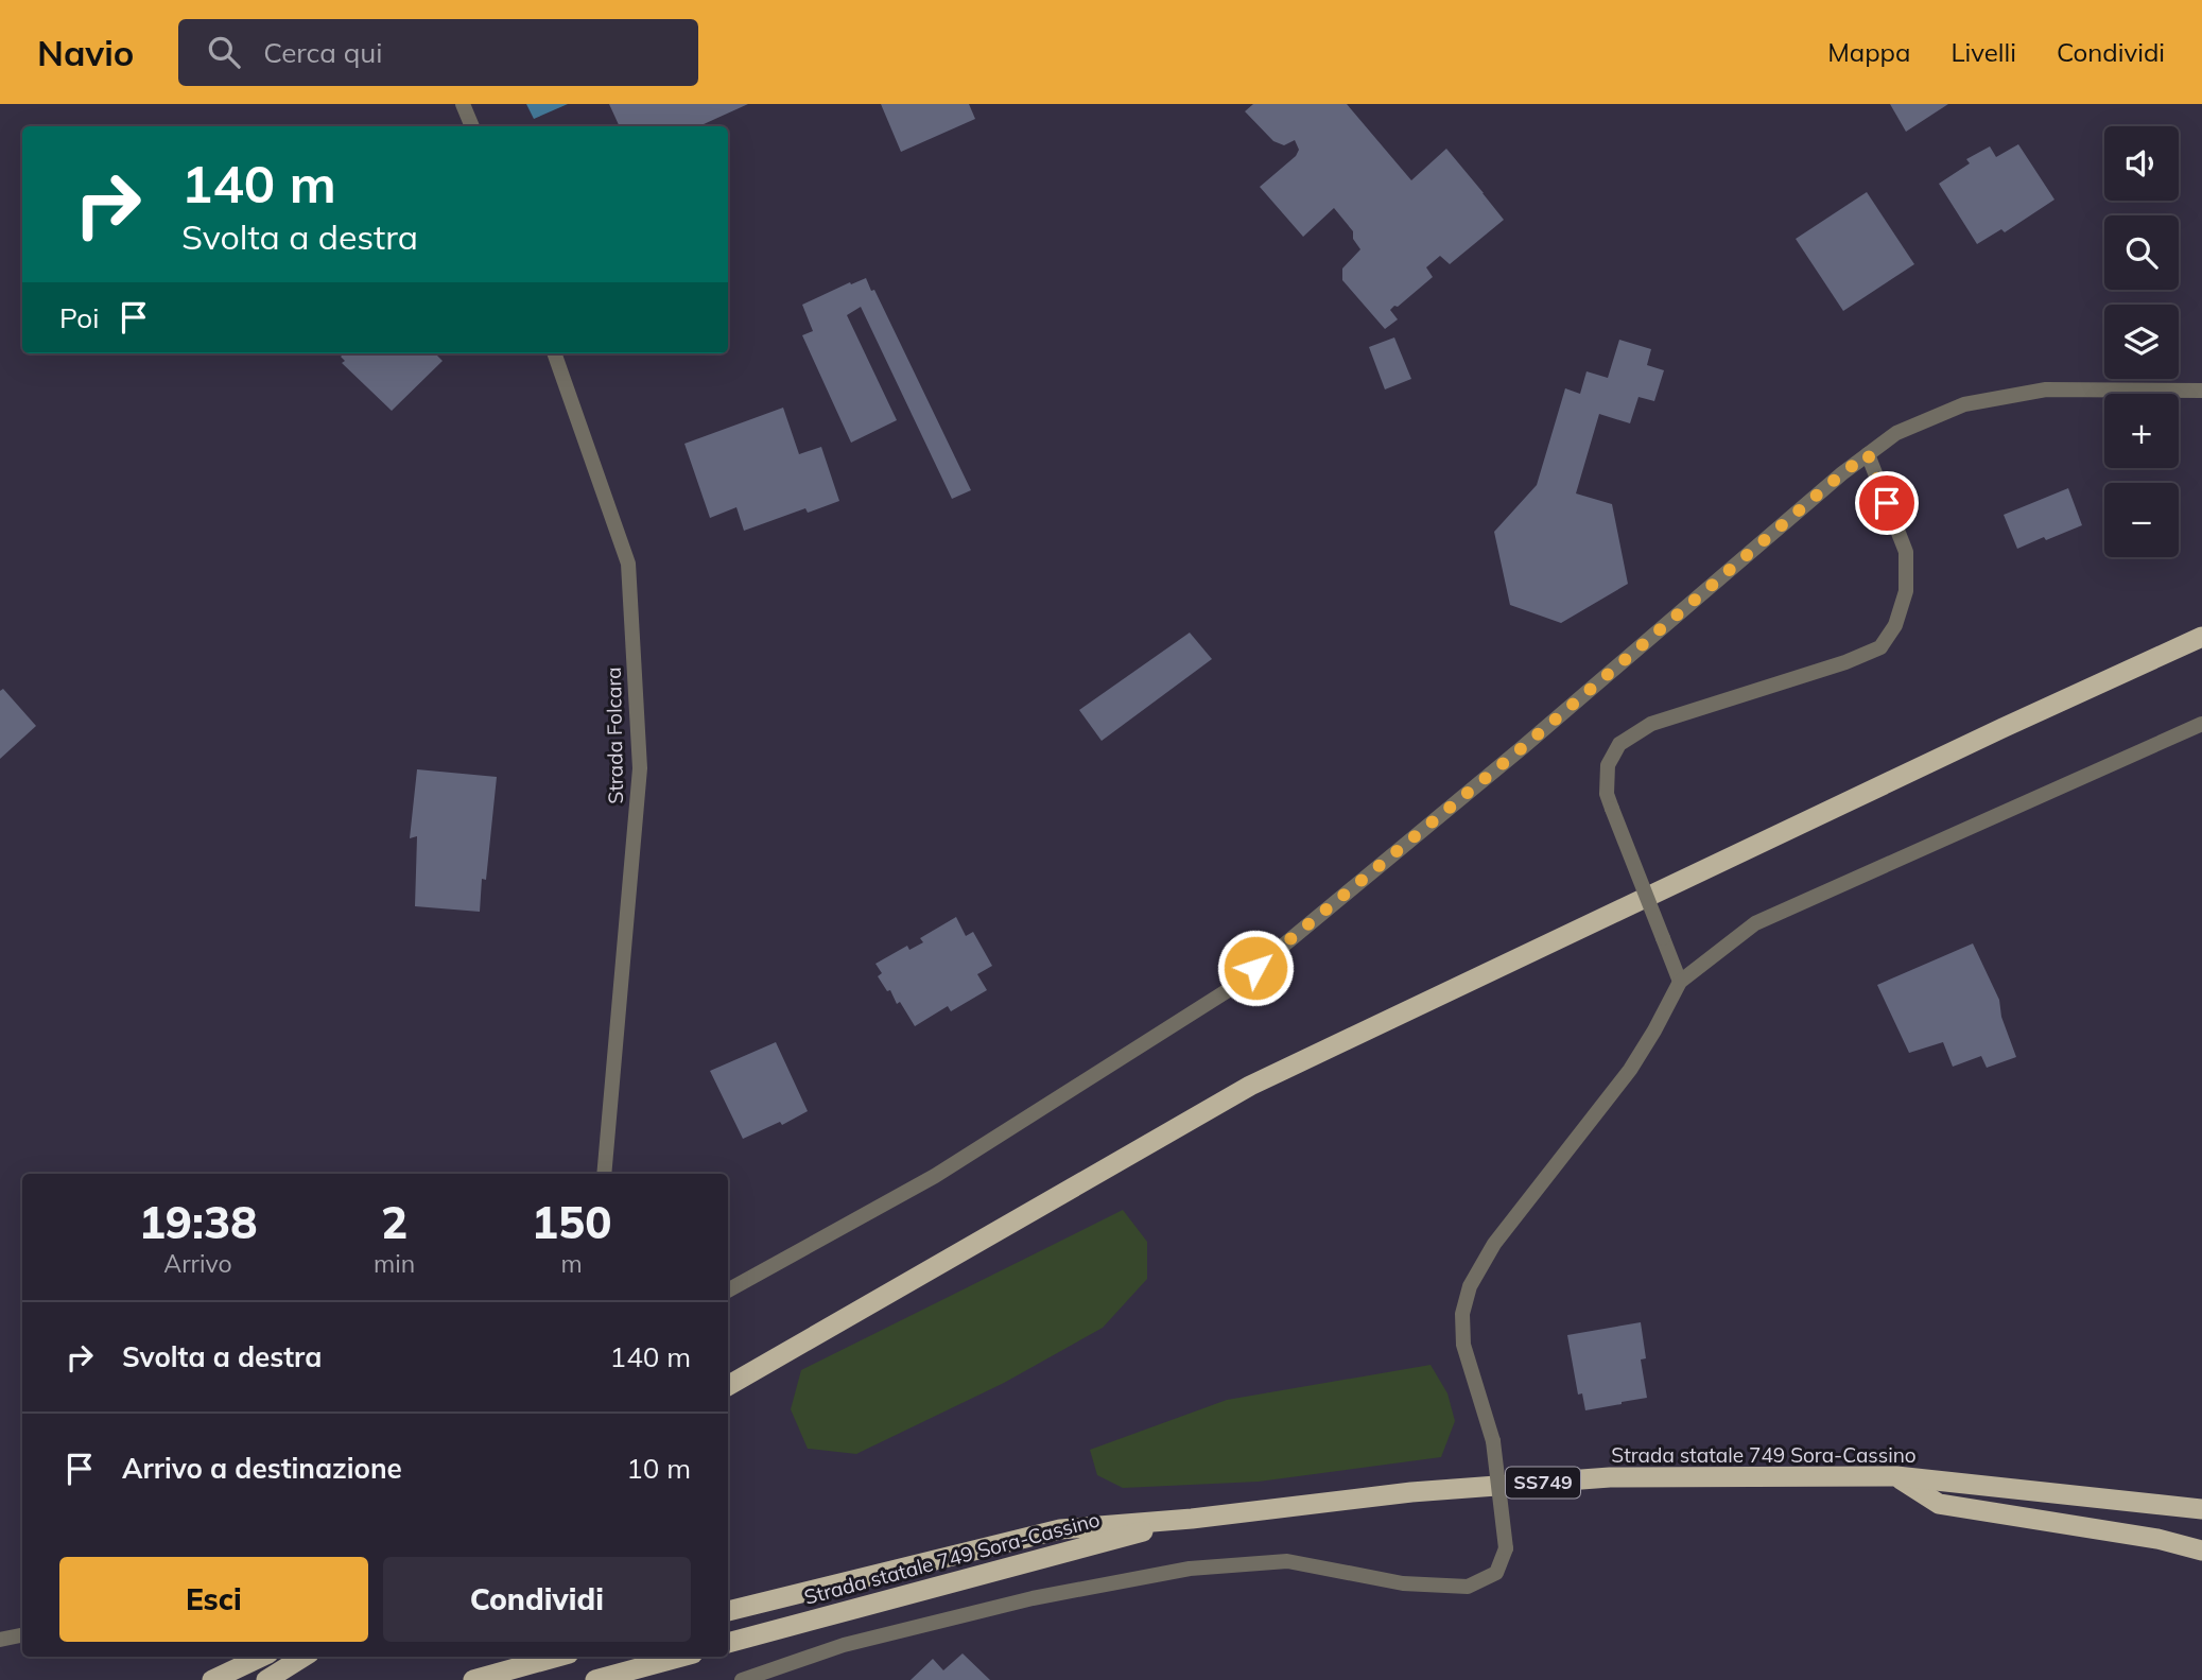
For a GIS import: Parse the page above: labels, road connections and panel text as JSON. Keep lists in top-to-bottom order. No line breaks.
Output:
{"streets":{"highway":["Strada statale 749 Sora-Cassino","SS749"],"street":["Strada Folcara"]},"page":{"header":"Navio","search":"Cerca qui","nav":["Mappa","Livelli","Condividi"],"map_buttons":["+","−"],"turn":["140 m","Svolta a destra"],"then":"Poi","eta":["19:38","Arrivo","2","min","150","m"],"list":[{"name":"Svolta a destra","value":"140 m"},{"name":"Arrivo a destinazione","value":"10 m"}],"buttons":["Esci","Condividi"]}}
